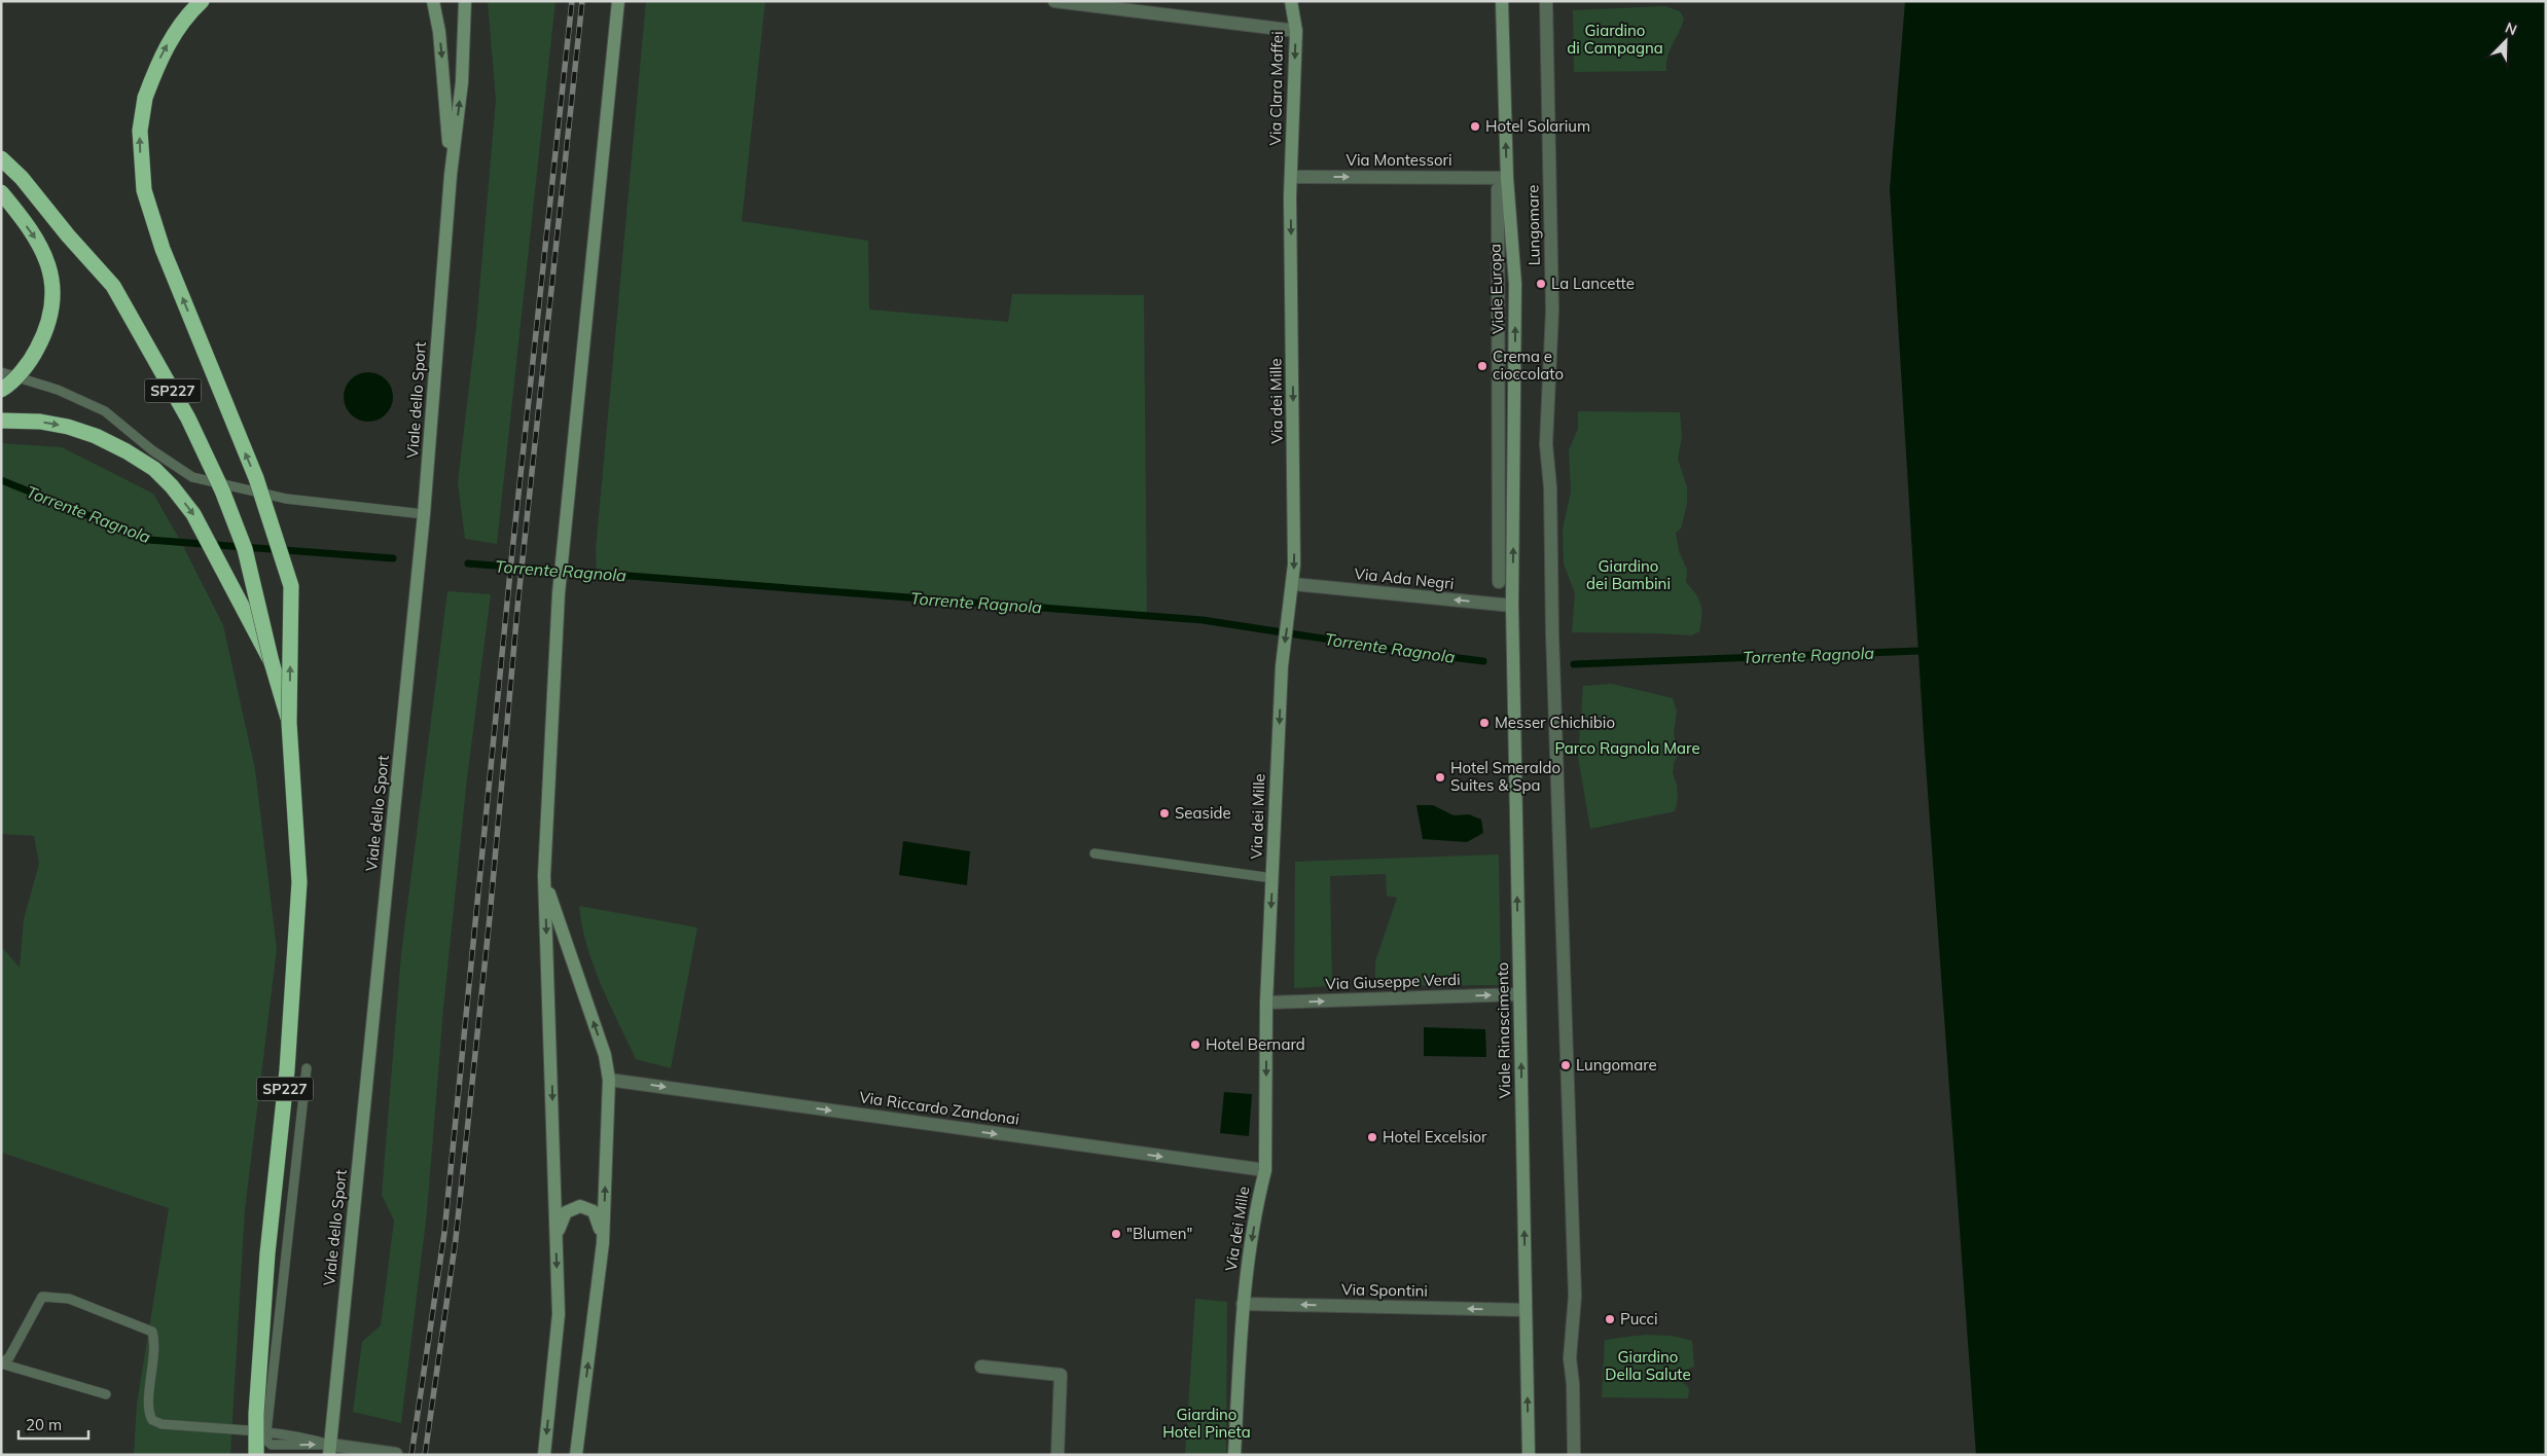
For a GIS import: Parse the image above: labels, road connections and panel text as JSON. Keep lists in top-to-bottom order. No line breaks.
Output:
{"streets":{"highway":["SP227"],"street":["Via Clara Maffei","Via Montessori","Lungomare","Viale Europa","Viale dello Sport","Via dei Mille","Via Ada Negri","Via Giuseppe Verdi","Viale Rinascimento","Via Riccardo Zandonai","Via Spontini"]},"crossings":[["Via Clara Maffei","Via Montessori"],["Via Clara Maffei","Via dei Mille"],["Via Montessori","Viale Europa"],["Via Montessori","Via dei Mille"],["Viale Europa","Via Ada Negri"],["Viale Europa","Viale Rinascimento"],["Via dei Mille","Via Ada Negri"],["Via dei Mille","Via Giuseppe Verdi"],["Via dei Mille","Via Riccardo Zandonai"],["Via dei Mille","Via Spontini"],["Via Ada Negri","Viale Rinascimento"],["Via Giuseppe Verdi","Viale Rinascimento"],["Viale Rinascimento","Via Spontini"]],"one_way":["Via Clara Maffei","Via Montessori","Via dei Mille","Via Ada Negri","Via Giuseppe Verdi","Viale Rinascimento","Via Riccardo Zandonai","Via Spontini"],"water":["Torrente Ragnola"],"parks":["Giardino di Campagna","Giardino dei Bambini","Parco Ragnola Mare","Giardino Della Salute","Giardino Hotel Pineta"],"places":["Hotel Solarium","La Lancette","Crema e cioccolato","Messer Chichibio","Hotel Smeraldo Suites & Spa","Seaside","Hotel Bernard","Lungomare","Hotel Excelsior","\"Blumen\"","Pucci"],"scale_bar":"20 m","north":"top right"}
